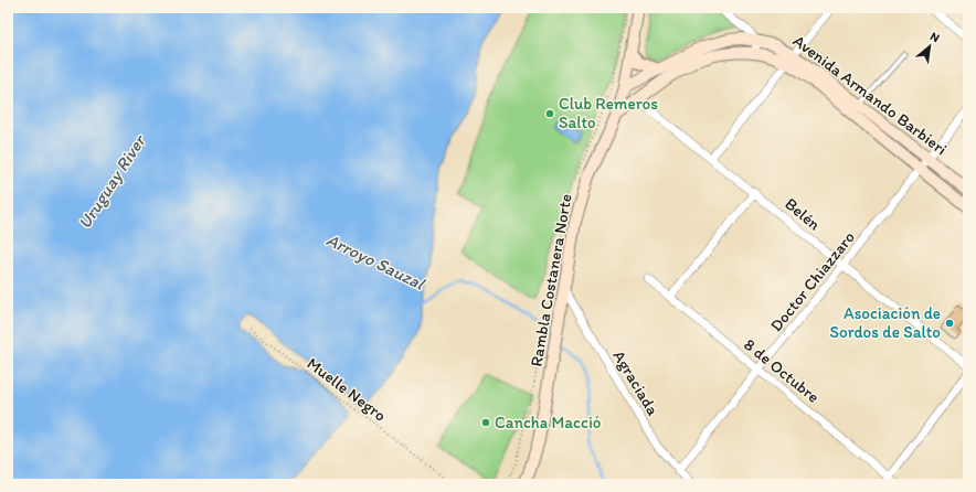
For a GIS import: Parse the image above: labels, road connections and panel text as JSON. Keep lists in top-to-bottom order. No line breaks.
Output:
{"streets":{"street":["Avenida Armando Barbieri","Belén","Rambla Costanera Norte","Doctor Chiazzaro","8 de Octubre","Agraciada"],"path":["Muelle Negro"]},"crossings":[["Avenida Armando Barbieri","Belén"],["Avenida Armando Barbieri","Rambla Costanera Norte"],["Avenida Armando Barbieri","Doctor Chiazzaro"],["Belén","Doctor Chiazzaro"],["Rambla Costanera Norte","Agraciada"],["Doctor Chiazzaro","8 de Octubre"],["Doctor Chiazzaro","Agraciada"]],"water":["Uruguay River","Arroyo Sauzal"],"places":["Club Remeros Salto","Asociación de Sordos de Salto","Cancha Macció"],"north":"top right"}
